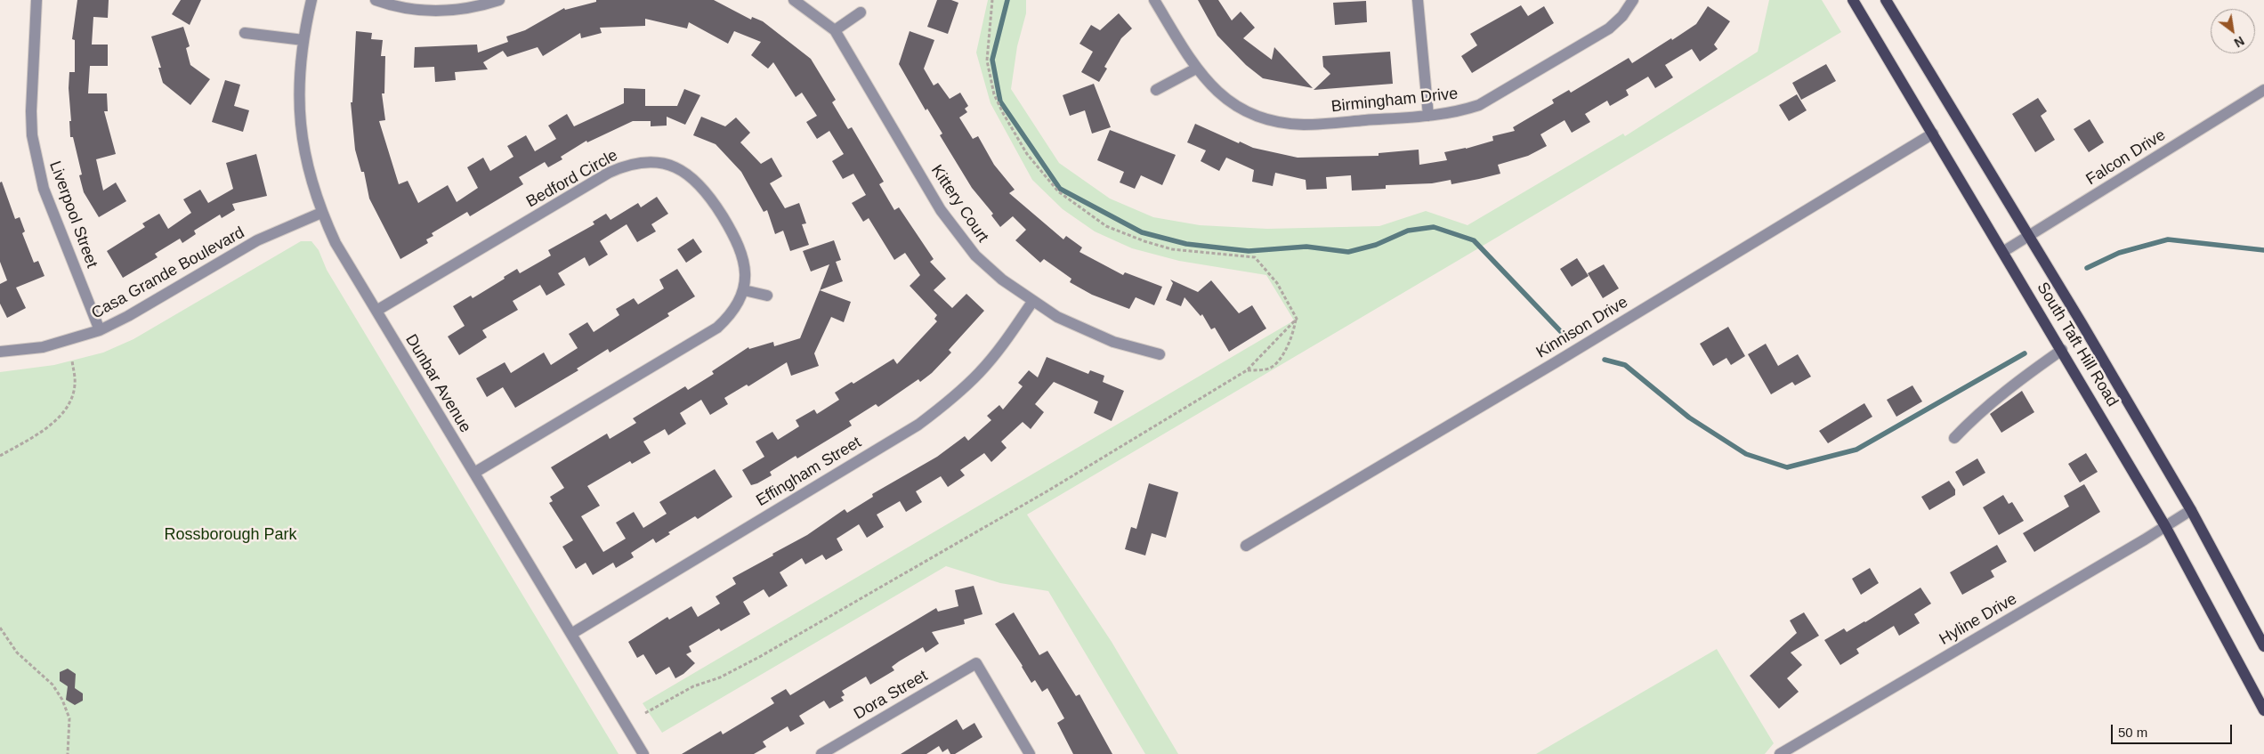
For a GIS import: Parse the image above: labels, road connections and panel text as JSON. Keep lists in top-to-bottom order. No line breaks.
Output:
{"streets":{"main road":["South Taft Hill Road"],"street":["Birmingham Drive","Falcon Drive","Bedford Circle","Kittery Court","Liverpool Street","Casa Grande Boulevard","Kinnison Drive","Dunbar Avenue","Effingham Street","Hyline Drive","Dora Street"]},"crossings":[["Falcon Drive","South Taft Hill Road"],["Bedford Circle","Dunbar Avenue"],["Kittery Court","Effingham Street"],["Liverpool Street","Casa Grande Boulevard"],["Casa Grande Boulevard","Dunbar Avenue"],["Kinnison Drive","South Taft Hill Road"],["South Taft Hill Road","Hyline Drive"],["Dunbar Avenue","Effingham Street"]],"parks":["Rossborough Park"],"scale_bar":"50 m","north":"bottom right"}
